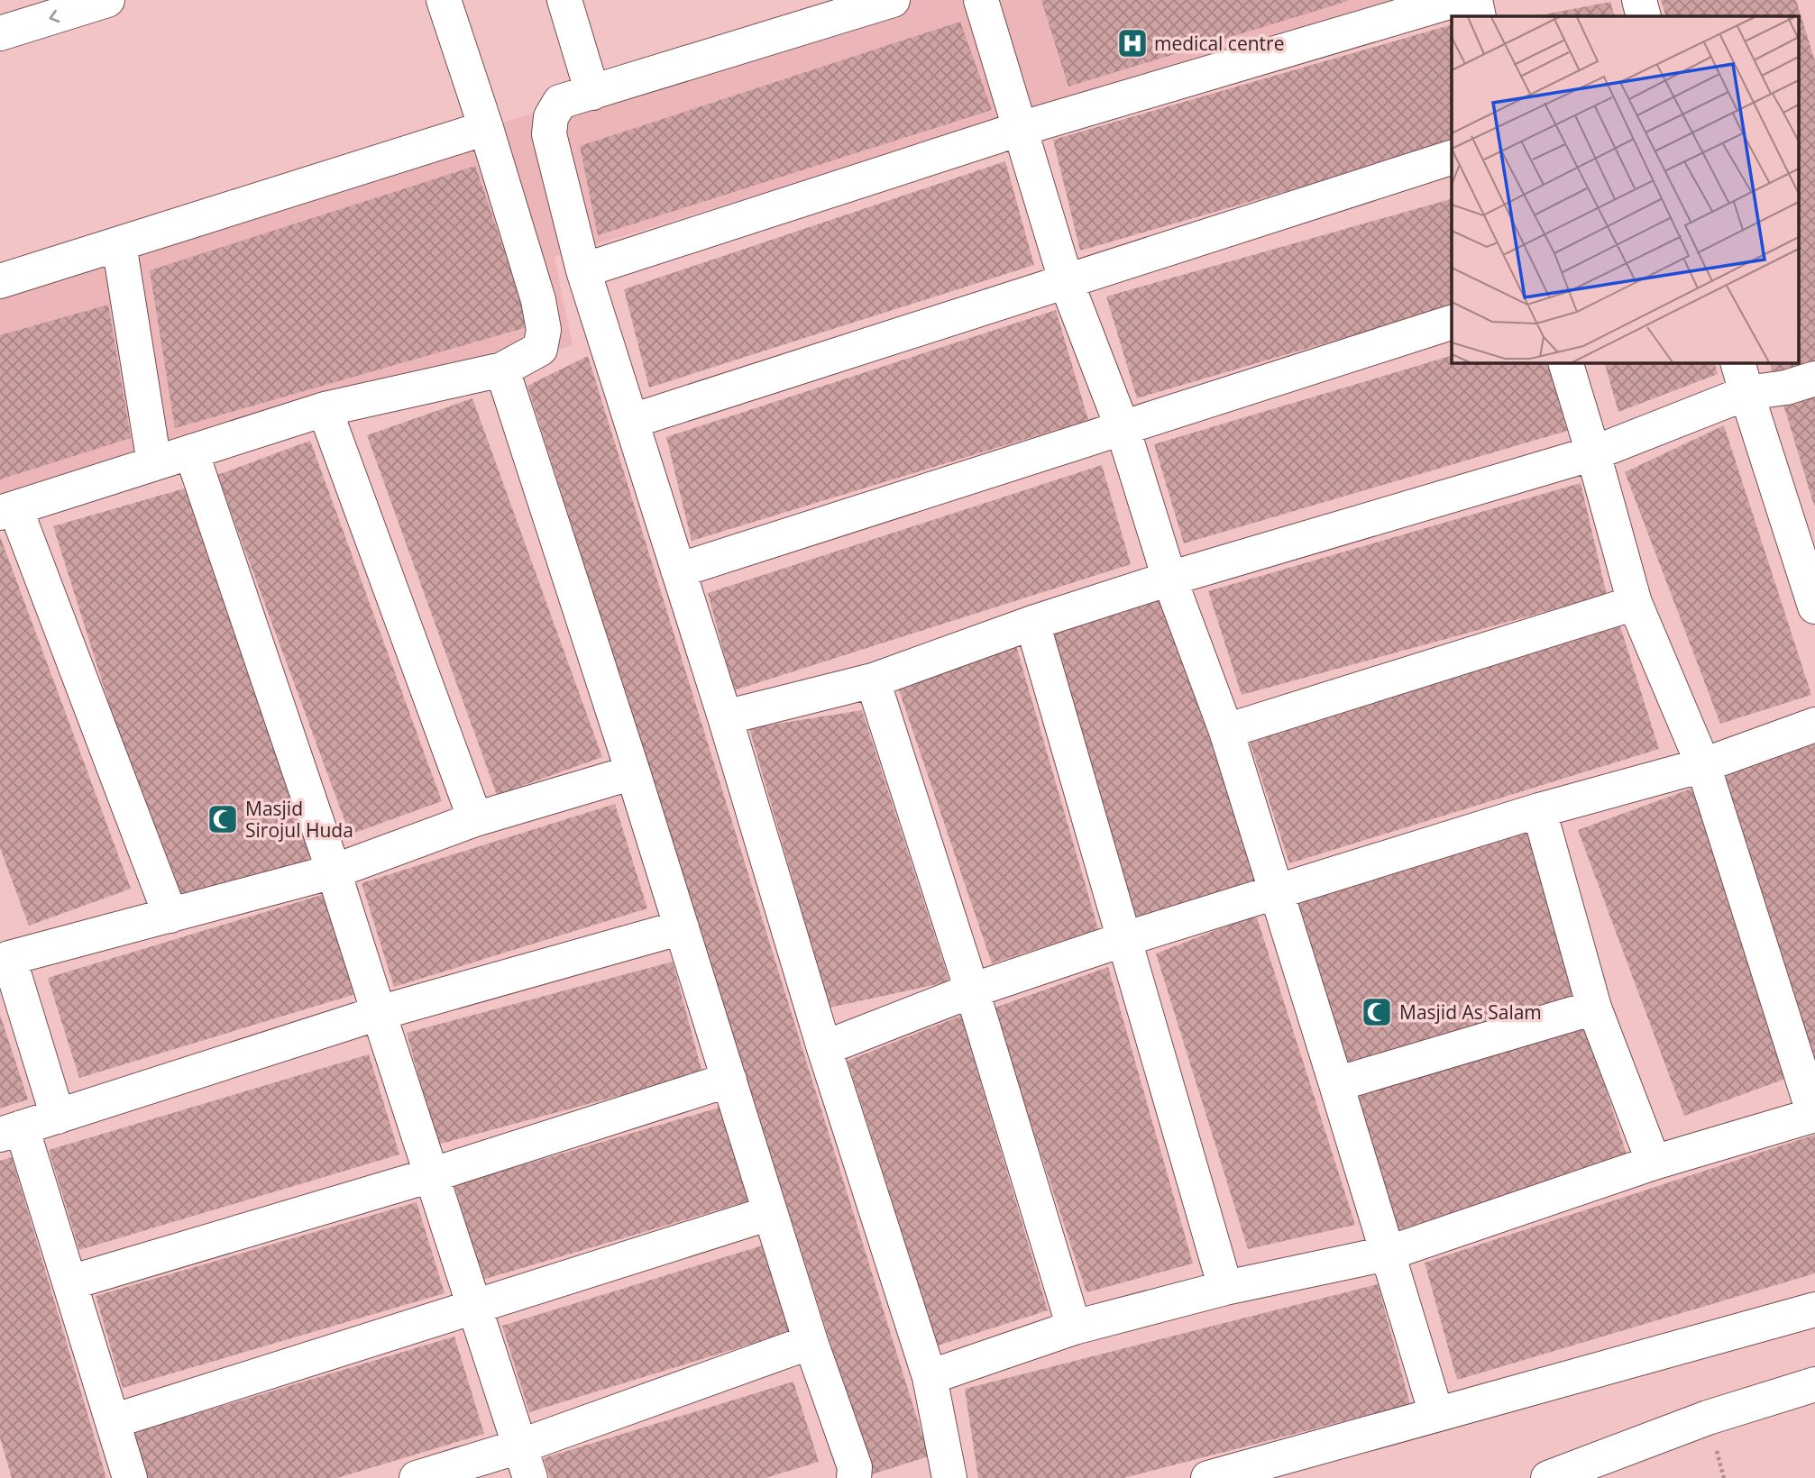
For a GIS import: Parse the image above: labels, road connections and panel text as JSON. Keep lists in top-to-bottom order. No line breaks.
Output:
{"places":{"hospital":["medical centre"],"mosque":["Masjid Sirojul Huda","Masjid As Salam"]}}
